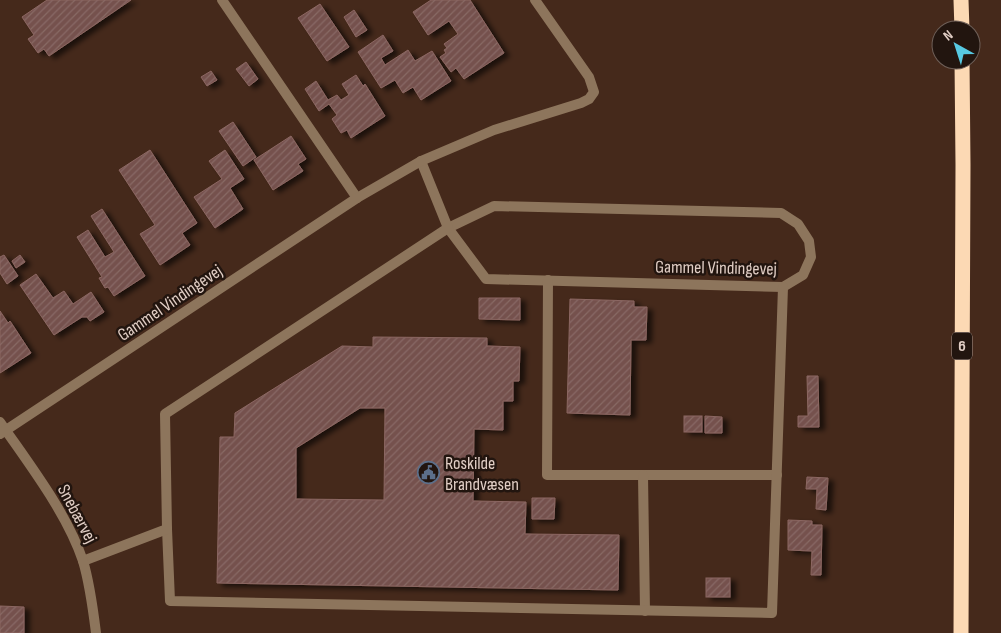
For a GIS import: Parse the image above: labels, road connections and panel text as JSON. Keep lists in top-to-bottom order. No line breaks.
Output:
{"streets":{"highway":["6"],"street":["Gammel Vindingevej","Snebærvej"]},"crossings":[["Gammel Vindingevej","Snebærvej"]],"places":{"public building":["Roskilde Brandvæsen"]},"north":"top left"}
